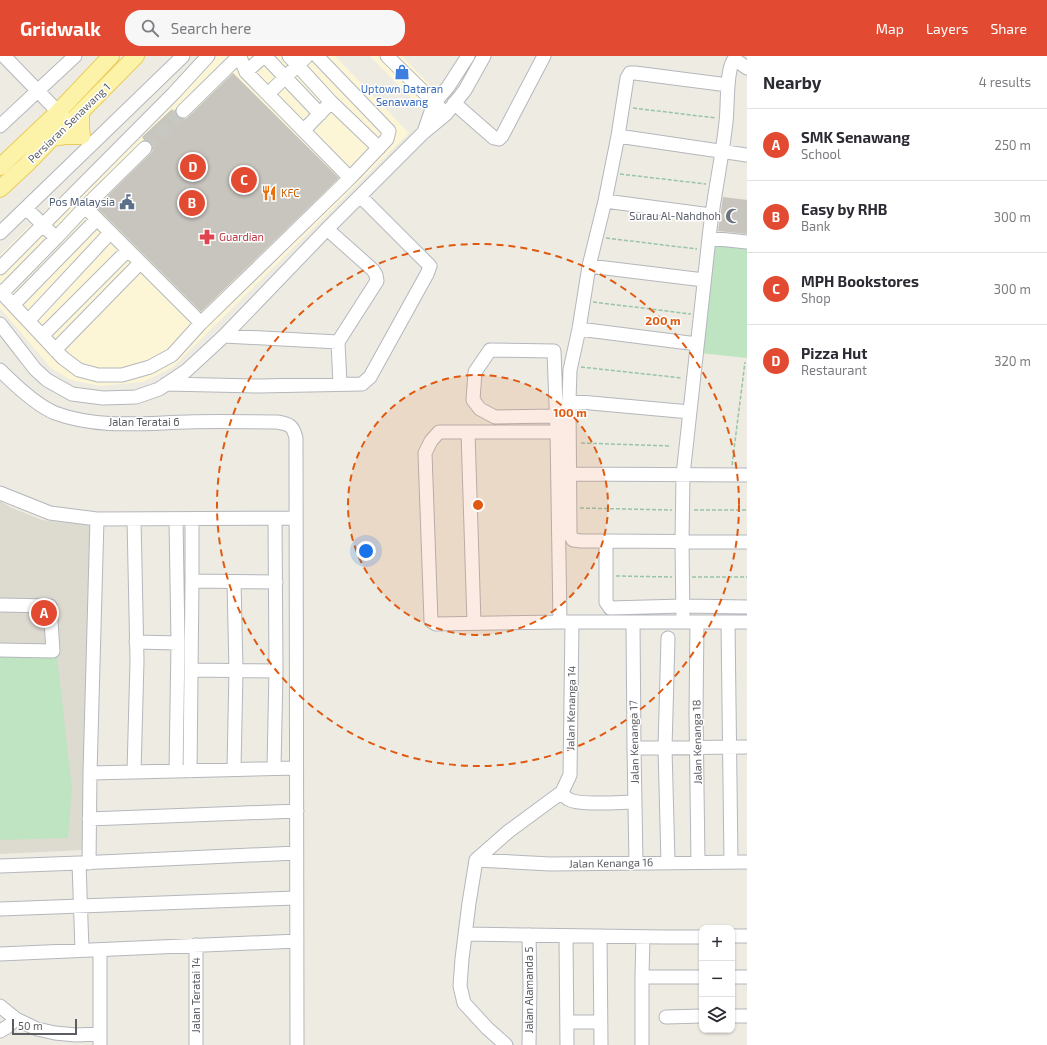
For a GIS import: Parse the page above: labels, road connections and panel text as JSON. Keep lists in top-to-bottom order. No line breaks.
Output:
{"streets":{"main road":["Persiaran Senawang 1"],"street":["Jalan Teratai 6","Jalan Kenanga 14","Jalan Kenanga 17","Jalan Kenanga 18","Jalan Kenanga 16","Jalan Alamanda 5","Jalan Teratai 14"]},"crossings":[["Jalan Kenanga 17","Jalan Kenanga 16"],["Jalan Kenanga 18","Jalan Kenanga 16"]],"places":{"shop":["Uptown Dataran Senawang"],"restaurant":["KFC"],"public building":["Pos Malaysia"],"mosque":["Surau Al-Nahdhoh"],"pharmacy":["Guardian"]},"scale_bar":"50 m","page":{"header":"Gridwalk","search":"Search here","nav":["Map","Layers","Share"],"heading":["Nearby","4 results"],"list":[{"mark":"A","name":"SMK Senawang","note":"School","value":"250 m"},{"mark":"B","name":"Easy by RHB","note":"Bank","value":"300 m"},{"mark":"C","name":"MPH Bookstores","note":"Shop","value":"300 m"},{"mark":"D","name":"Pizza Hut","note":"Restaurant","value":"320 m"}],"pins":["D","C","B","A"],"map_buttons":["+","−"],"scale":"50 m"},"rings":["200 m","100 m"]}
